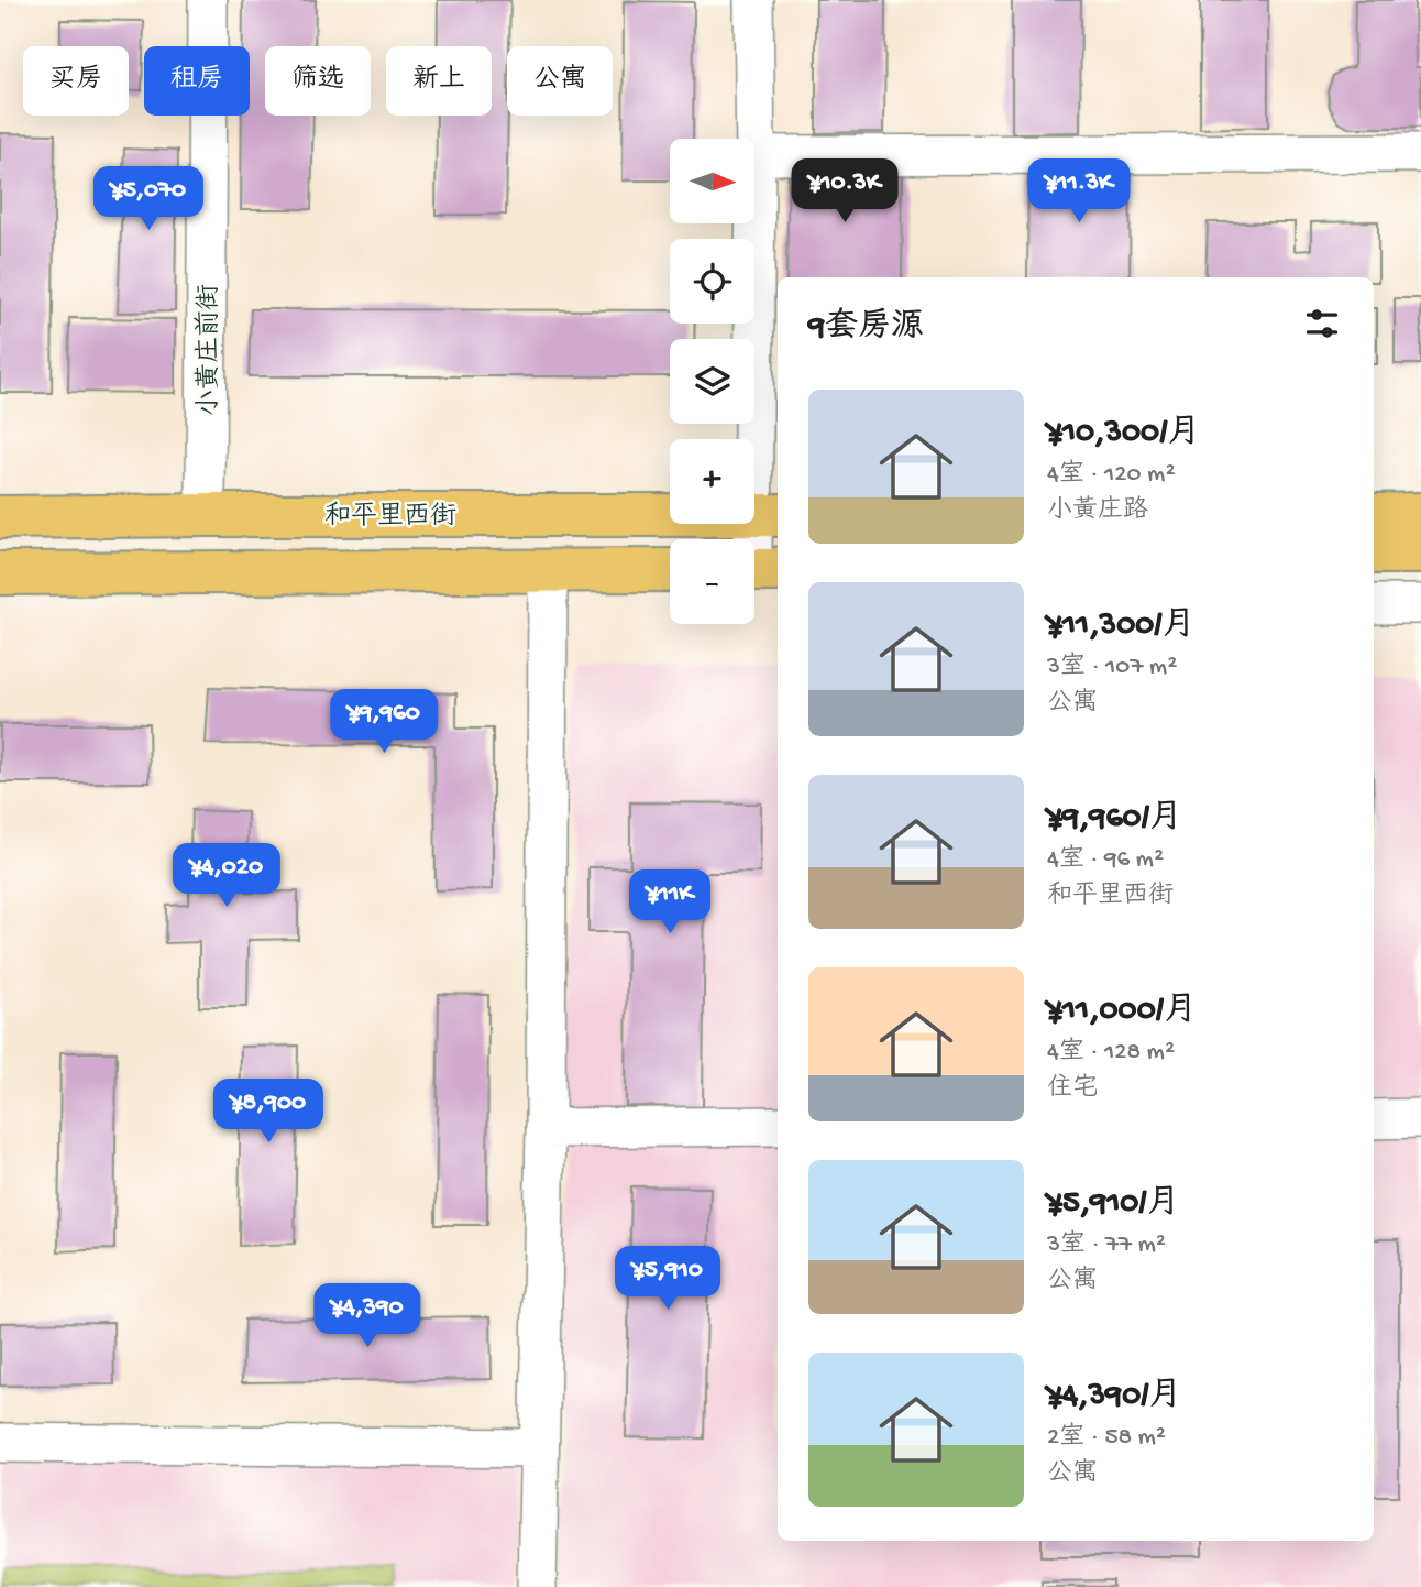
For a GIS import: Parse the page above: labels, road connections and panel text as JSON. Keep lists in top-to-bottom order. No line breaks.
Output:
{"streets":{"main road":["和平里西街"],"street":["小黄庄前街"]},"crossings":[["小黄庄前街","和平里西街"]],"north":"right","page":{"chip":["买房","租房","筛选","新上","公寓"],"map_buttons":["+","−"],"price":["¥10.3K","¥11.3K","¥5,070","¥9,960","¥4,020","¥11K","¥8,900","¥5,910","¥4,390"],"heading":"9套房源","list":[{"name":"¥10,300/月","note":"4室 · 120 m² · 小黄庄路"},{"name":"¥11,300/月","note":"3室 · 107 m² · 公寓"},{"name":"¥9,960/月","note":"4室 · 96 m² · 和平里西街"},{"name":"¥11,000/月","note":"4室 · 128 m² · 住宅"},{"name":"¥5,910/月","note":"3室 · 77 m² · 公寓"},{"name":"¥4,390/月","note":"2室 · 58 m² · 公寓"}]}}
